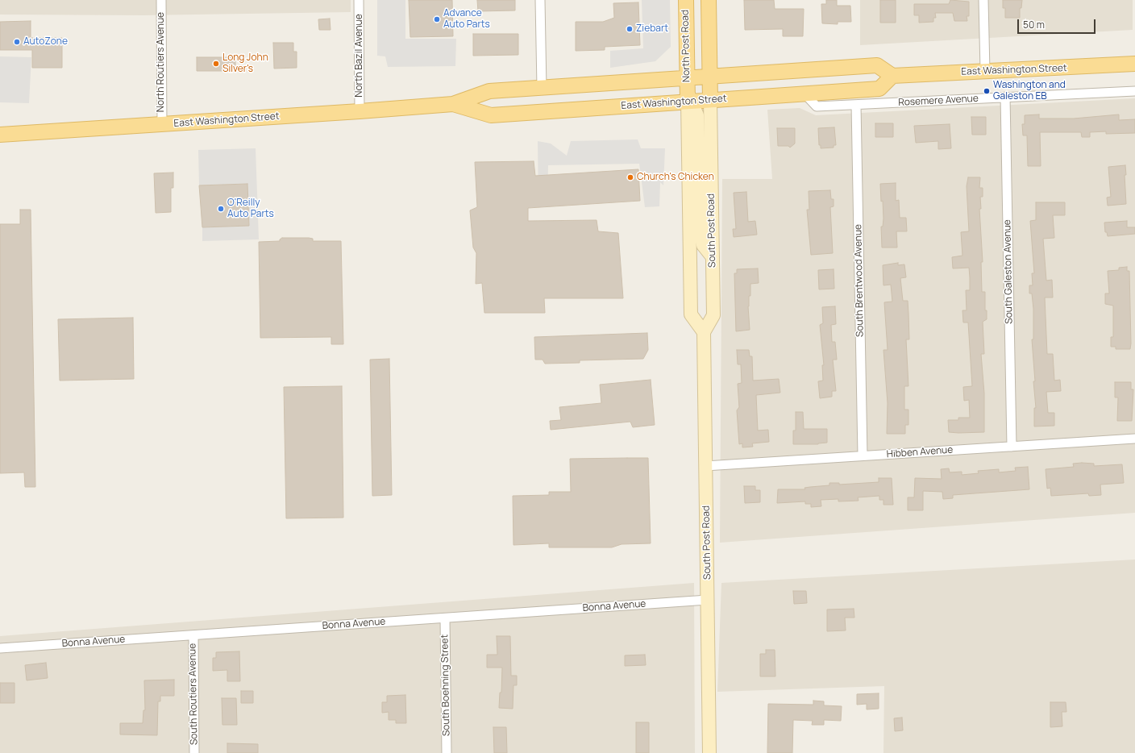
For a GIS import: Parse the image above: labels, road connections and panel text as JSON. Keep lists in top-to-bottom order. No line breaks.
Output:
{"streets":{"main road":["North Post Road","East Washington Street","South Post Road"],"street":["North Bazil Avenue","North Routiers Avenue","Rosemere Avenue","South Galeston Avenue","South Brentwood Avenue","Hibben Avenue","Bonna Avenue","South Boehning Street","South Routiers Avenue"]},"crossings":[["North Post Road","East Washington Street"],["North Bazil Avenue","East Washington Street"],["North Routiers Avenue","East Washington Street"],["East Washington Street","Rosemere Avenue"],["East Washington Street","South Post Road"],["Rosemere Avenue","South Galeston Avenue"],["Rosemere Avenue","South Brentwood Avenue"],["South Post Road","Hibben Avenue"],["South Post Road","Bonna Avenue"],["South Galeston Avenue","Hibben Avenue"],["South Brentwood Avenue","Hibben Avenue"],["Bonna Avenue","South Boehning Street"],["Bonna Avenue","South Routiers Avenue"]],"places":["Advance Auto Parts","Ziebart","AutoZone","Long John Silver's","Washington and Galeston EB","Church's Chicken","O'Reilly Auto Parts"],"scale_bar":"50 m"}
